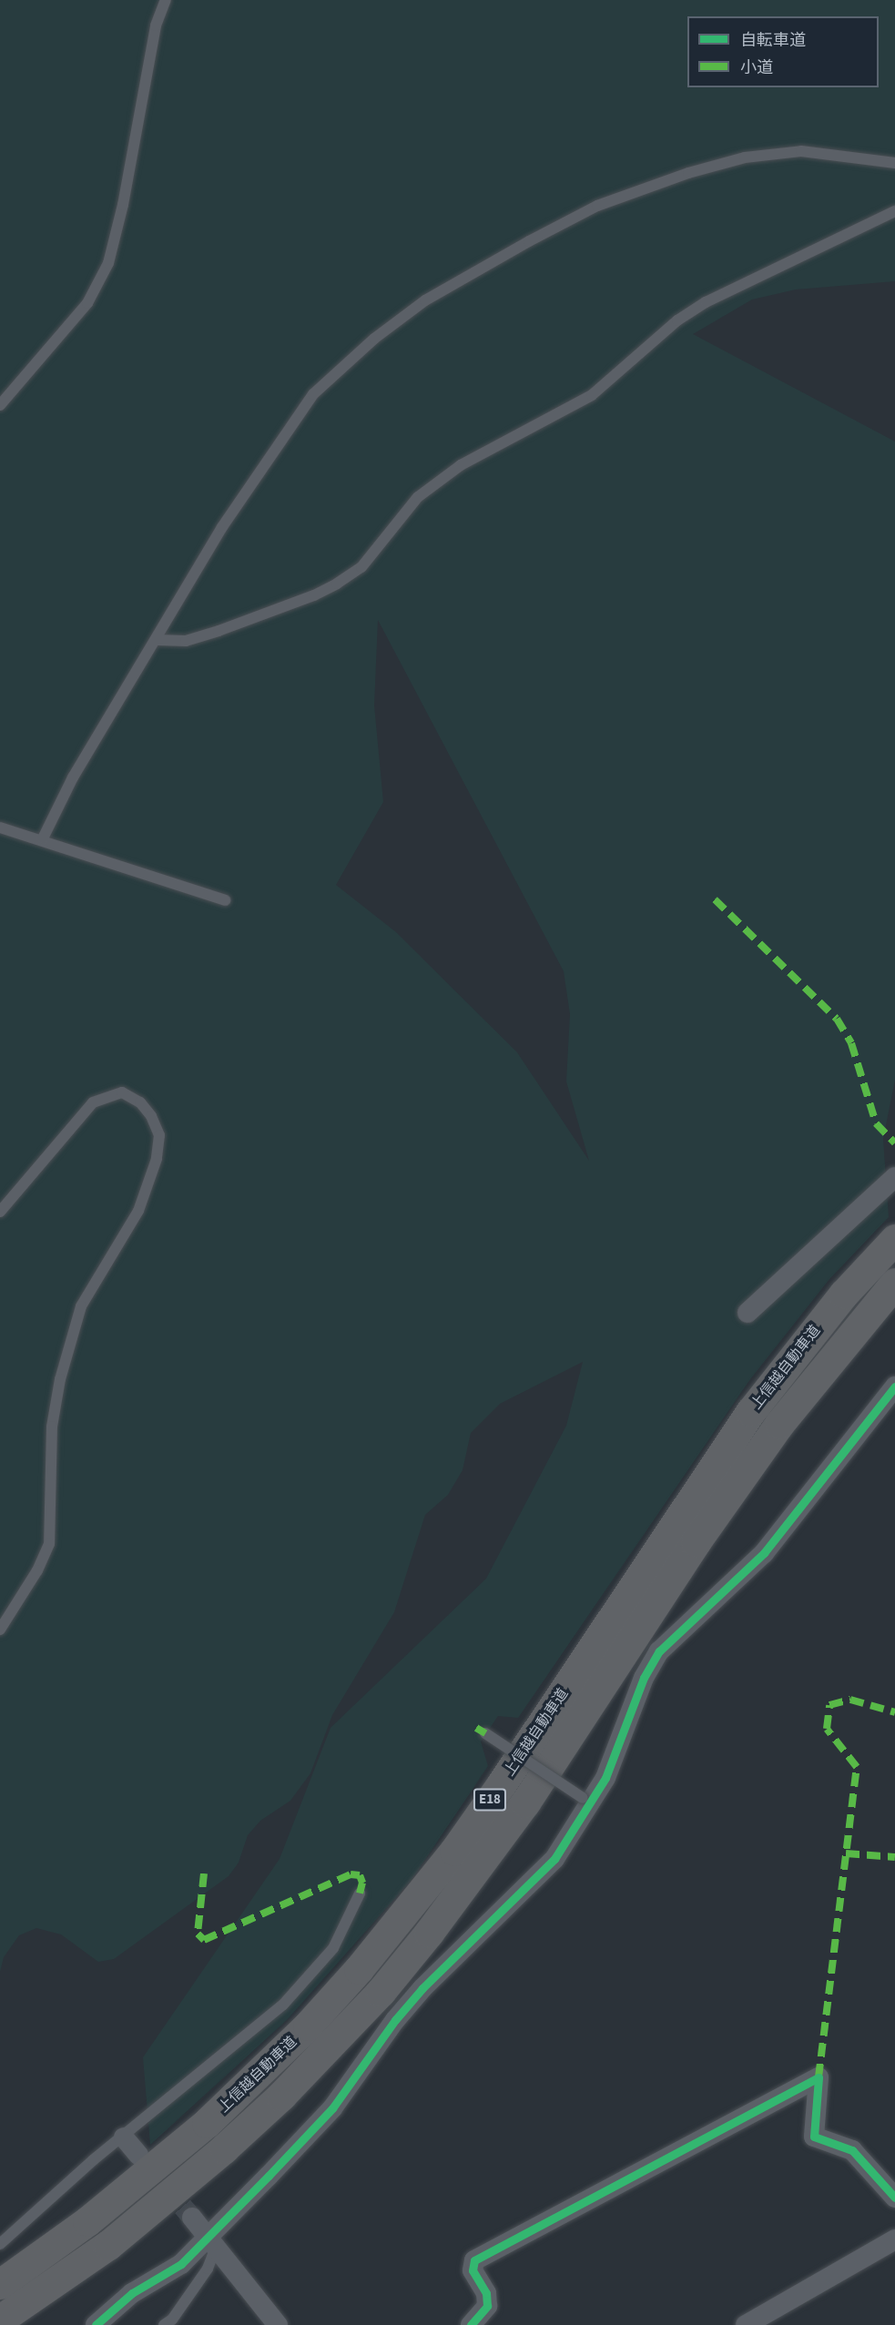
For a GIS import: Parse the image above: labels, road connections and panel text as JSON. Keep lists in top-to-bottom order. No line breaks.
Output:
{"streets":{"highway":["上信越自動車道","E18"]},"legend":["自転車道","小道"]}
